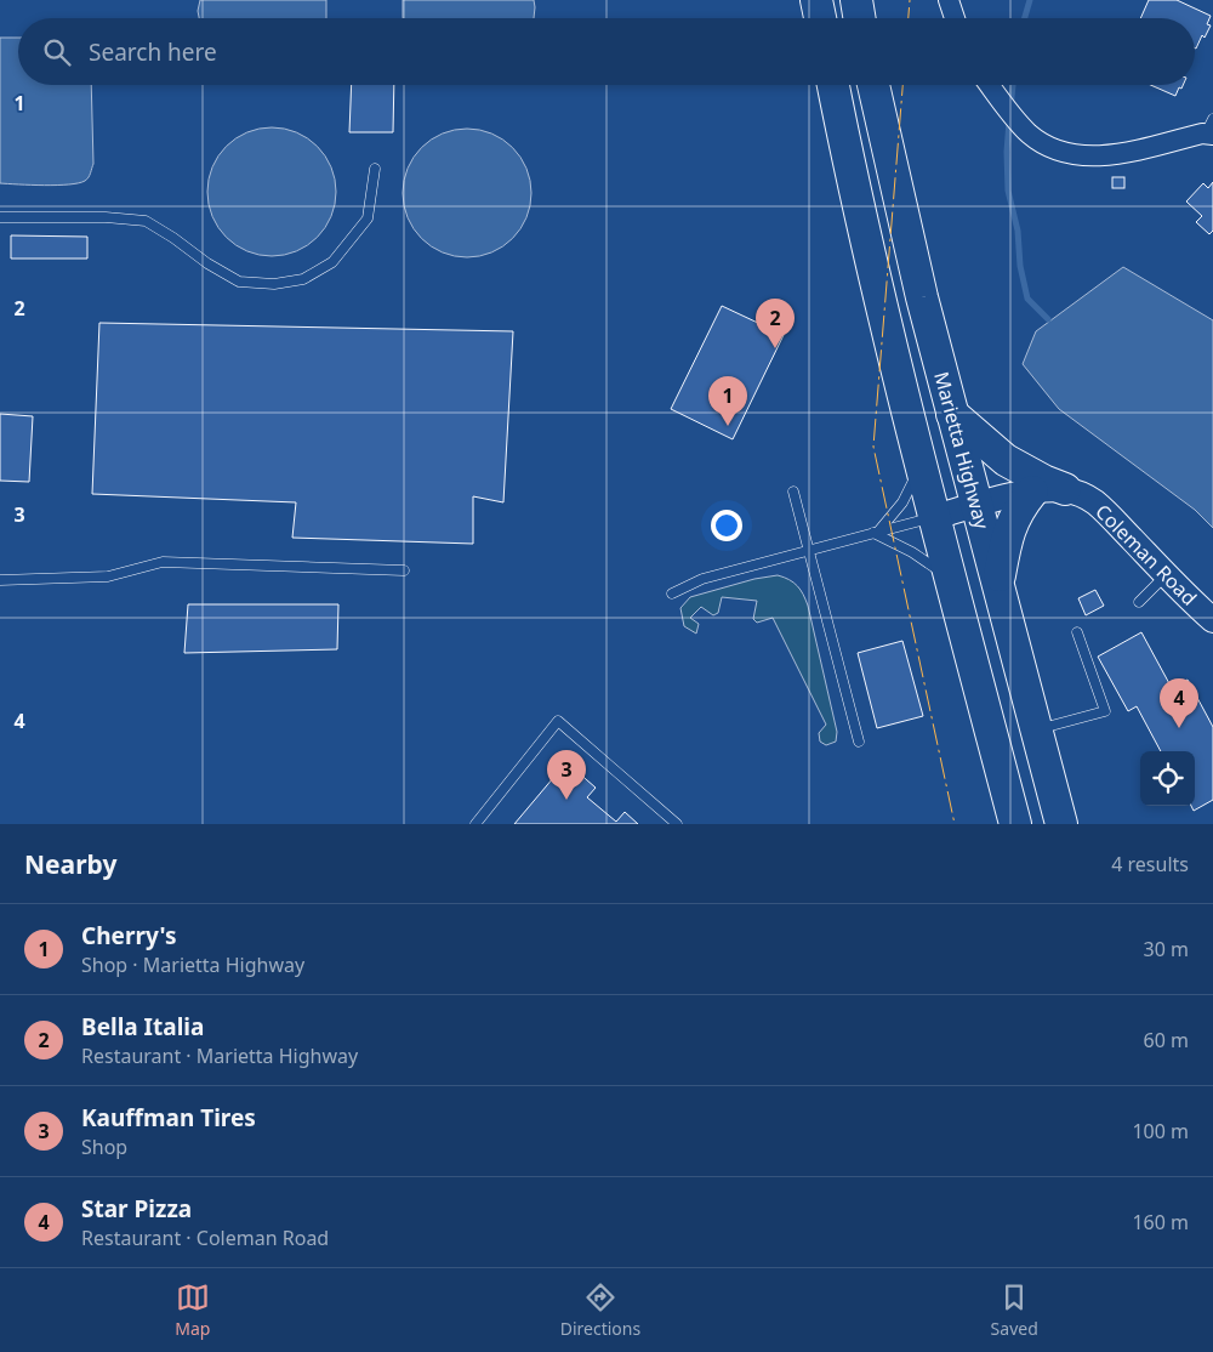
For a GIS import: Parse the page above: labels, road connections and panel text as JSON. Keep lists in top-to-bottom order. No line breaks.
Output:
{"streets":{"highway":["Marietta Highway"],"street":["Coleman Road"]},"crossings":[["Marietta Highway","Coleman Road"]],"page":{"search":"Search here","pins":["2","1","4","3"],"heading":["Nearby","4 results"],"list":[{"mark":"1","name":"Cherry's","note":"Shop · Marietta Highway","value":"30 m"},{"mark":"2","name":"Bella Italia","note":"Restaurant · Marietta Highway","value":"60 m"},{"mark":"3","name":"Kauffman Tires","note":"Shop","value":"100 m"},{"mark":"4","name":"Star Pizza","note":"Restaurant · Coleman Road","value":"160 m"}],"nav":["Map","Directions","Saved"]},"grid":{"rows":["1","2","3","4"]}}
